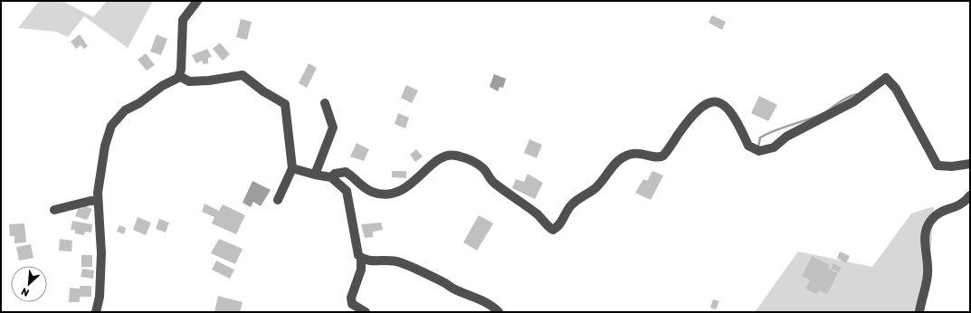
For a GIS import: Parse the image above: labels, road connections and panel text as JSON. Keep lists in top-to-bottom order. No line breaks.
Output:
{"north":"bottom left"}
